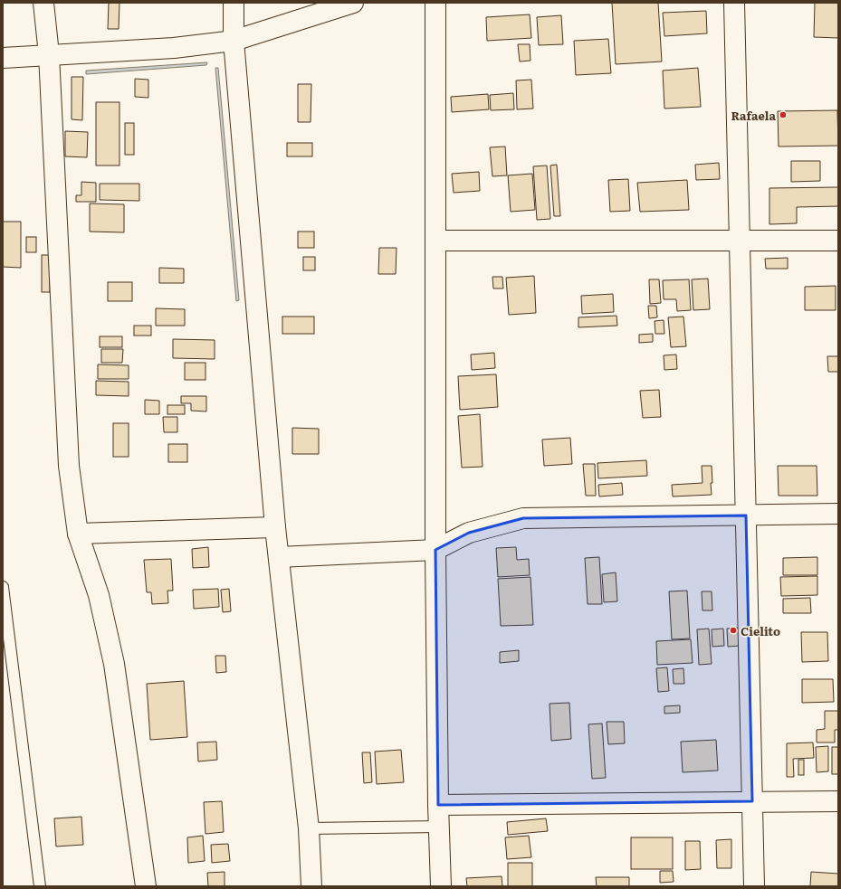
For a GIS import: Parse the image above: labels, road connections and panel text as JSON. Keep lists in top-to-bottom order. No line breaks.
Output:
{"places":["Rafaela","Cielito"]}
